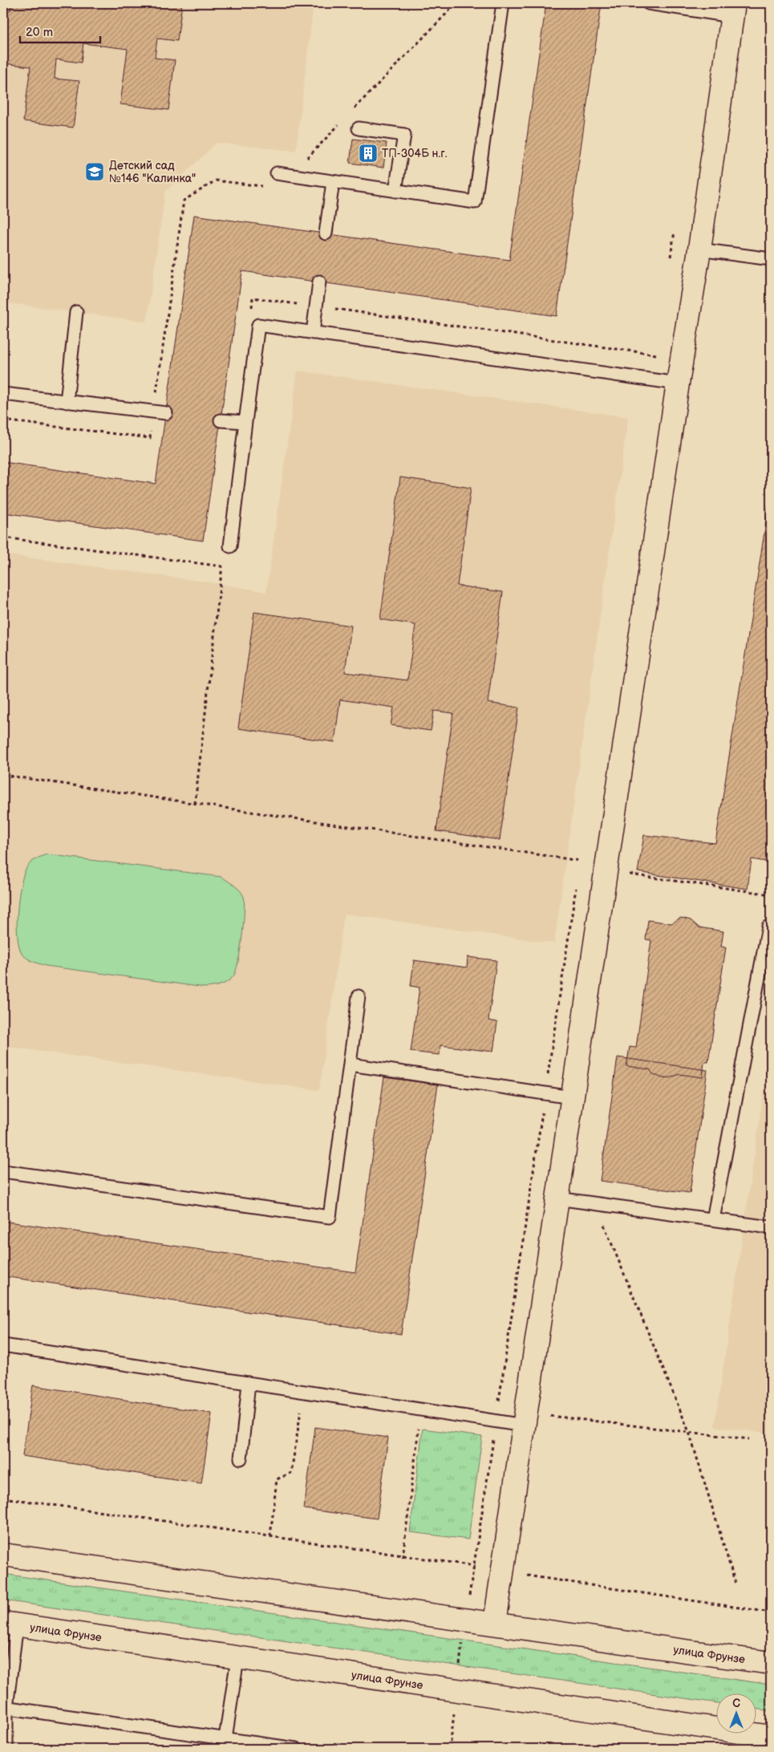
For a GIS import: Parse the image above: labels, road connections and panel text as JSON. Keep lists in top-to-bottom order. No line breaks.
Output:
{"streets":{"street":["улица Фрунзе"]},"places":{"building":["ТП-304Б н.г."],"school or university":["Детский сад №146 \"Калинка\""]},"scale_bar":"20 m","north":"top"}
